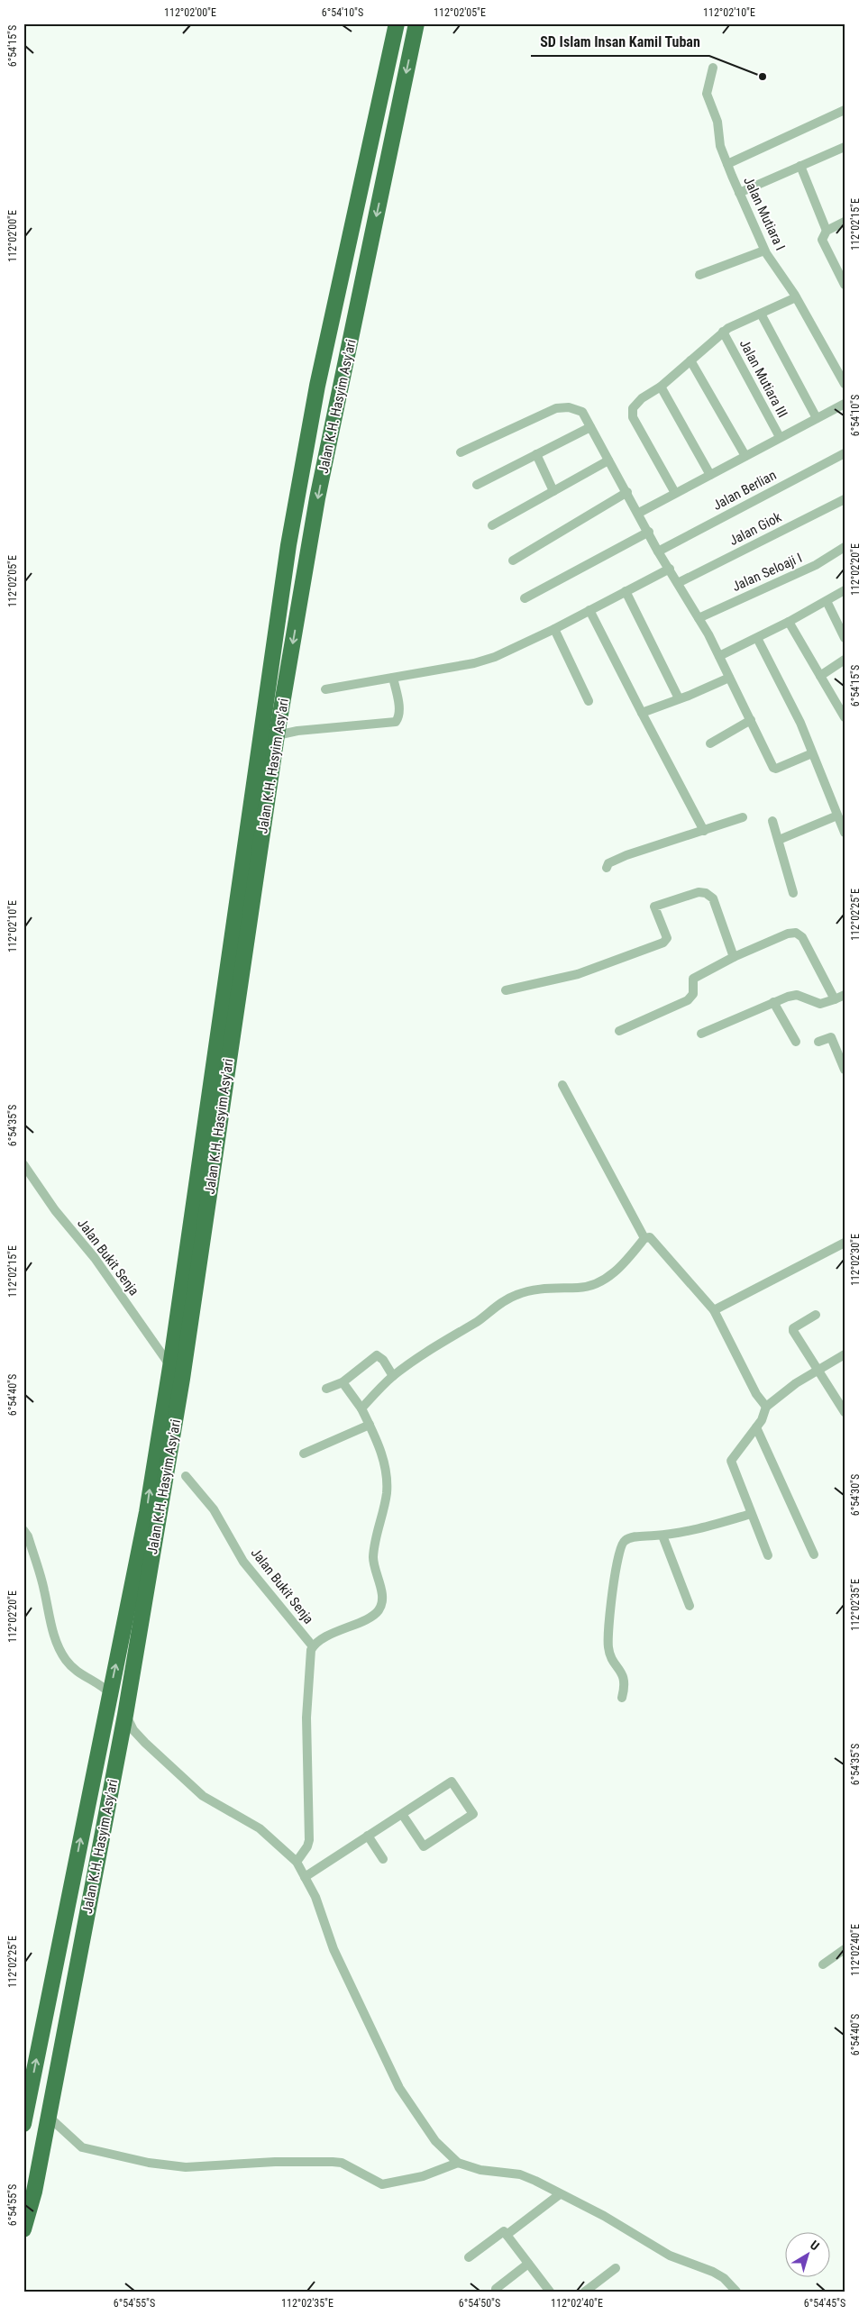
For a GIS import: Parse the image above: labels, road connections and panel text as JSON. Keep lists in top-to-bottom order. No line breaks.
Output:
{"streets":{"highway":["Jalan K.H. Hasyim Asy'ari"],"street":["Jalan Mutiara I","Jalan Mutiara III","Jalan Berlian","Jalan Giok","Jalan Seloaji I","Jalan Bukit Senja"]},"crossings":[["Jalan K.H. Hasyim Asy'ari","Jalan Bukit Senja"]],"places":["SD Islam Insan Kamil Tuban"],"north":"top right","coordinates":["112°02'00\"E","6°54'10\"S","112°02'05\"E","112°02'10\"E","6°54'15\"S","112°02'15\"E","112°02'20\"E","112°02'25\"E","6°54'35\"S","112°02'30\"E","6°54'40\"S","6°54'30\"S","112°02'35\"E","112°02'40\"E","6°54'55\"S","6°54'50\"S","6°54'45\"S"]}
